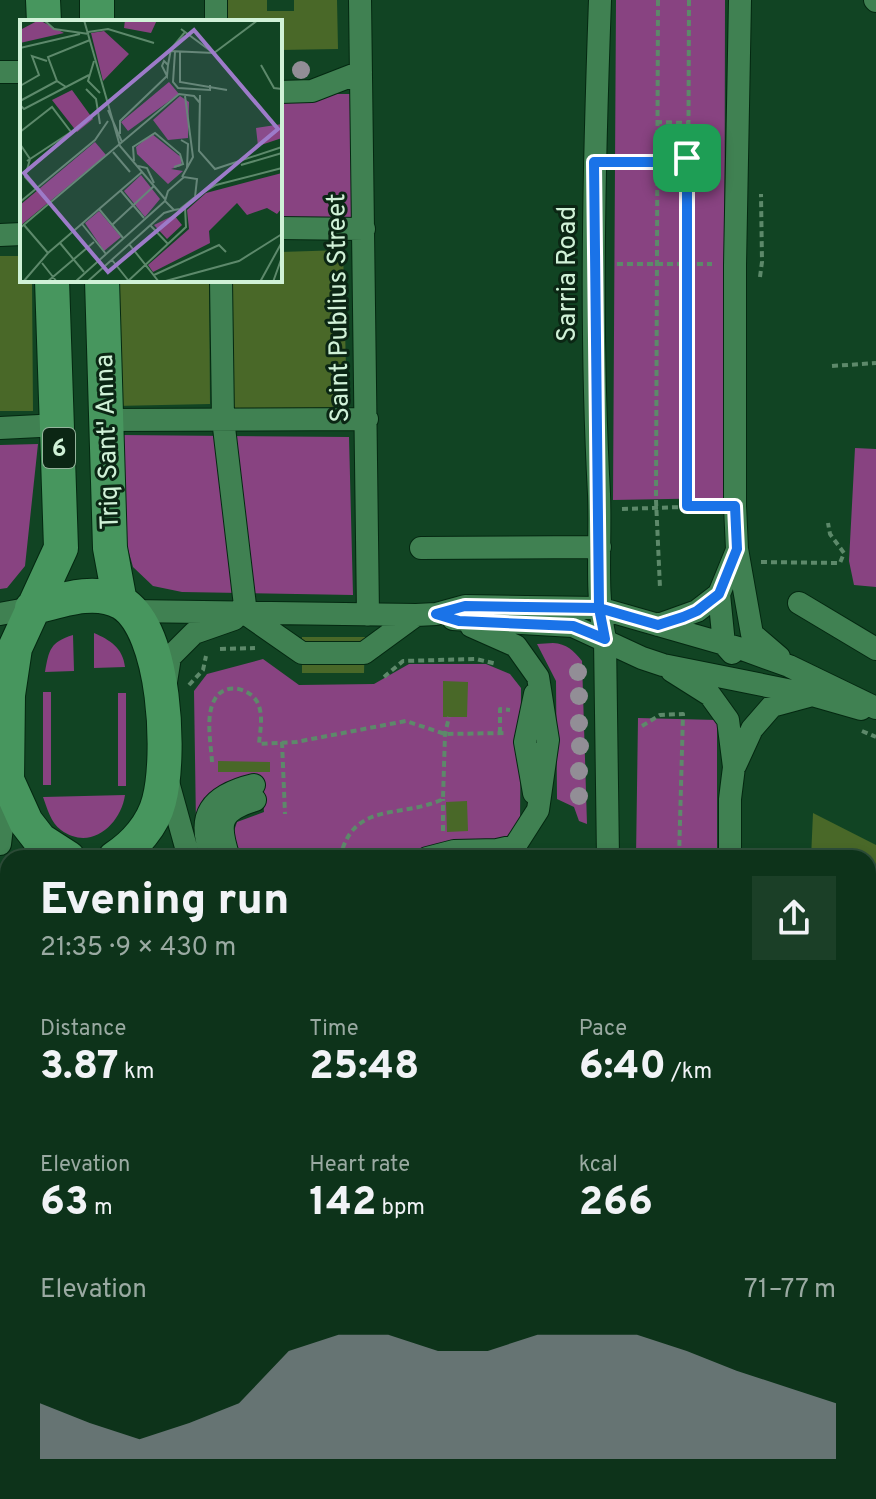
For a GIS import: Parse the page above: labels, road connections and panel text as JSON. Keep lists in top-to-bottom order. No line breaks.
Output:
{"streets":{"highway":["Triq Sant' Anna","6"],"street":["Sarria Road","Saint Publius Street"]},"crossings":[["Triq Sant' Anna","6"]],"page":{"heading":["Evening run","21:35 · 9 × 430 m"],"stats":[["Distance","3.87 km"],["Time","25:48"],["Pace","6:40 /km"],["Elevation","63 m"],["Heart rate","142 bpm"],["kcal","266"]],"chart":["Elevation","71–77 m"]}}
